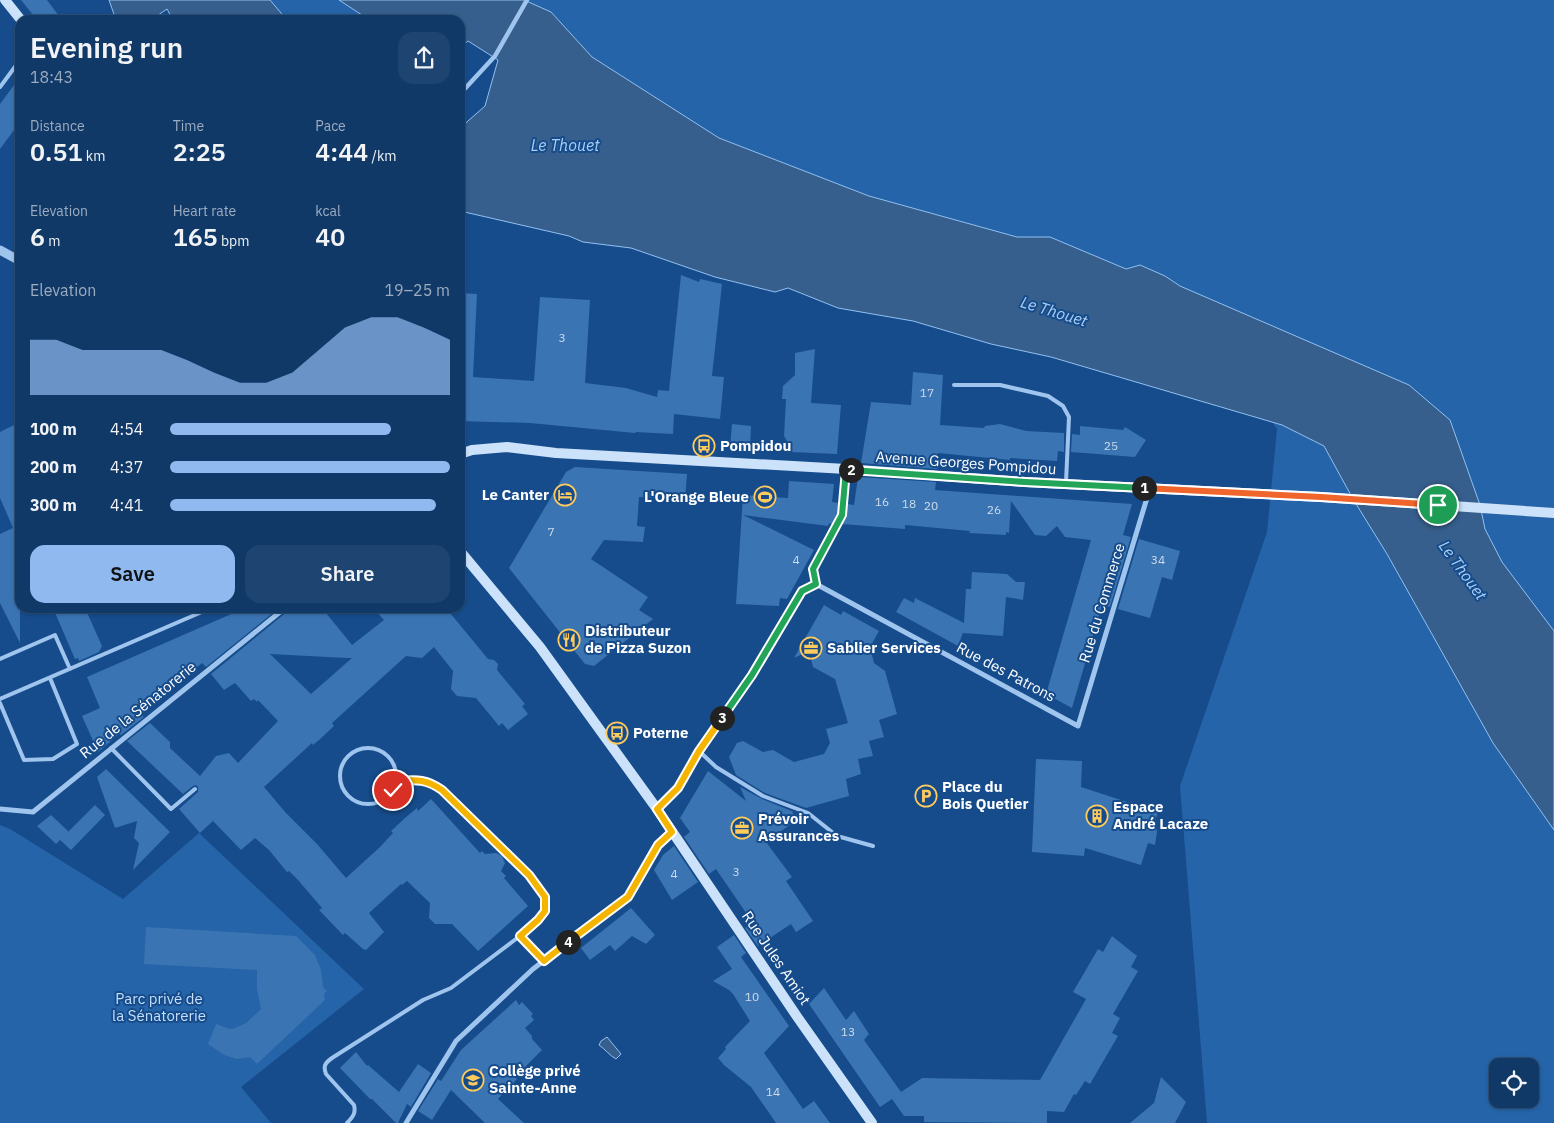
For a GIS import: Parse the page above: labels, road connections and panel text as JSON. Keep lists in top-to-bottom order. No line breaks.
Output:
{"streets":{"main road":["Avenue Georges Pompidou","Rue Jules Amiot"],"street":["Rue du Commerce","Rue des Patrons","Rue de la Sénatorerie"]},"crossings":[["Avenue Georges Pompidou","Rue du Commerce"],["Rue du Commerce","Rue des Patrons"]],"water":["Le Thouet"],"parks":["Parc privé de la Sénatorerie"],"places":{"bus stop":["Pompidou","Poterne"],"hotel":["Le Canter"],"sports":["L'Orange Bleue"],"restaurant":["Distributeur de Pizza Suzon"],"office":["Sablier Services","Prévoir Assurances"],"parking":["Place du Bois Quetier"],"building":["Espace André Lacaze"],"school or university":["Collège privé Sainte-Anne"]},"house_numbers":["3","17","25","16","18","20","26","7","4","34","3","4","10","13","14"],"page":{"heading":["Evening run","18:43"],"stats":[["Distance","0.51 km"],["Time","2:25"],["Pace","4:44 /km"],["Elevation","6 m"],["Heart rate","165 bpm"],["kcal","40"]],"chart":["Elevation","19–25 m"],"list":[{"name":"100 m","note":"4:54"},{"name":"200 m","note":"4:37"},{"name":"300 m","note":"4:41"}],"pins":["2","1","3","4"],"buttons":["Save","Share"]}}
